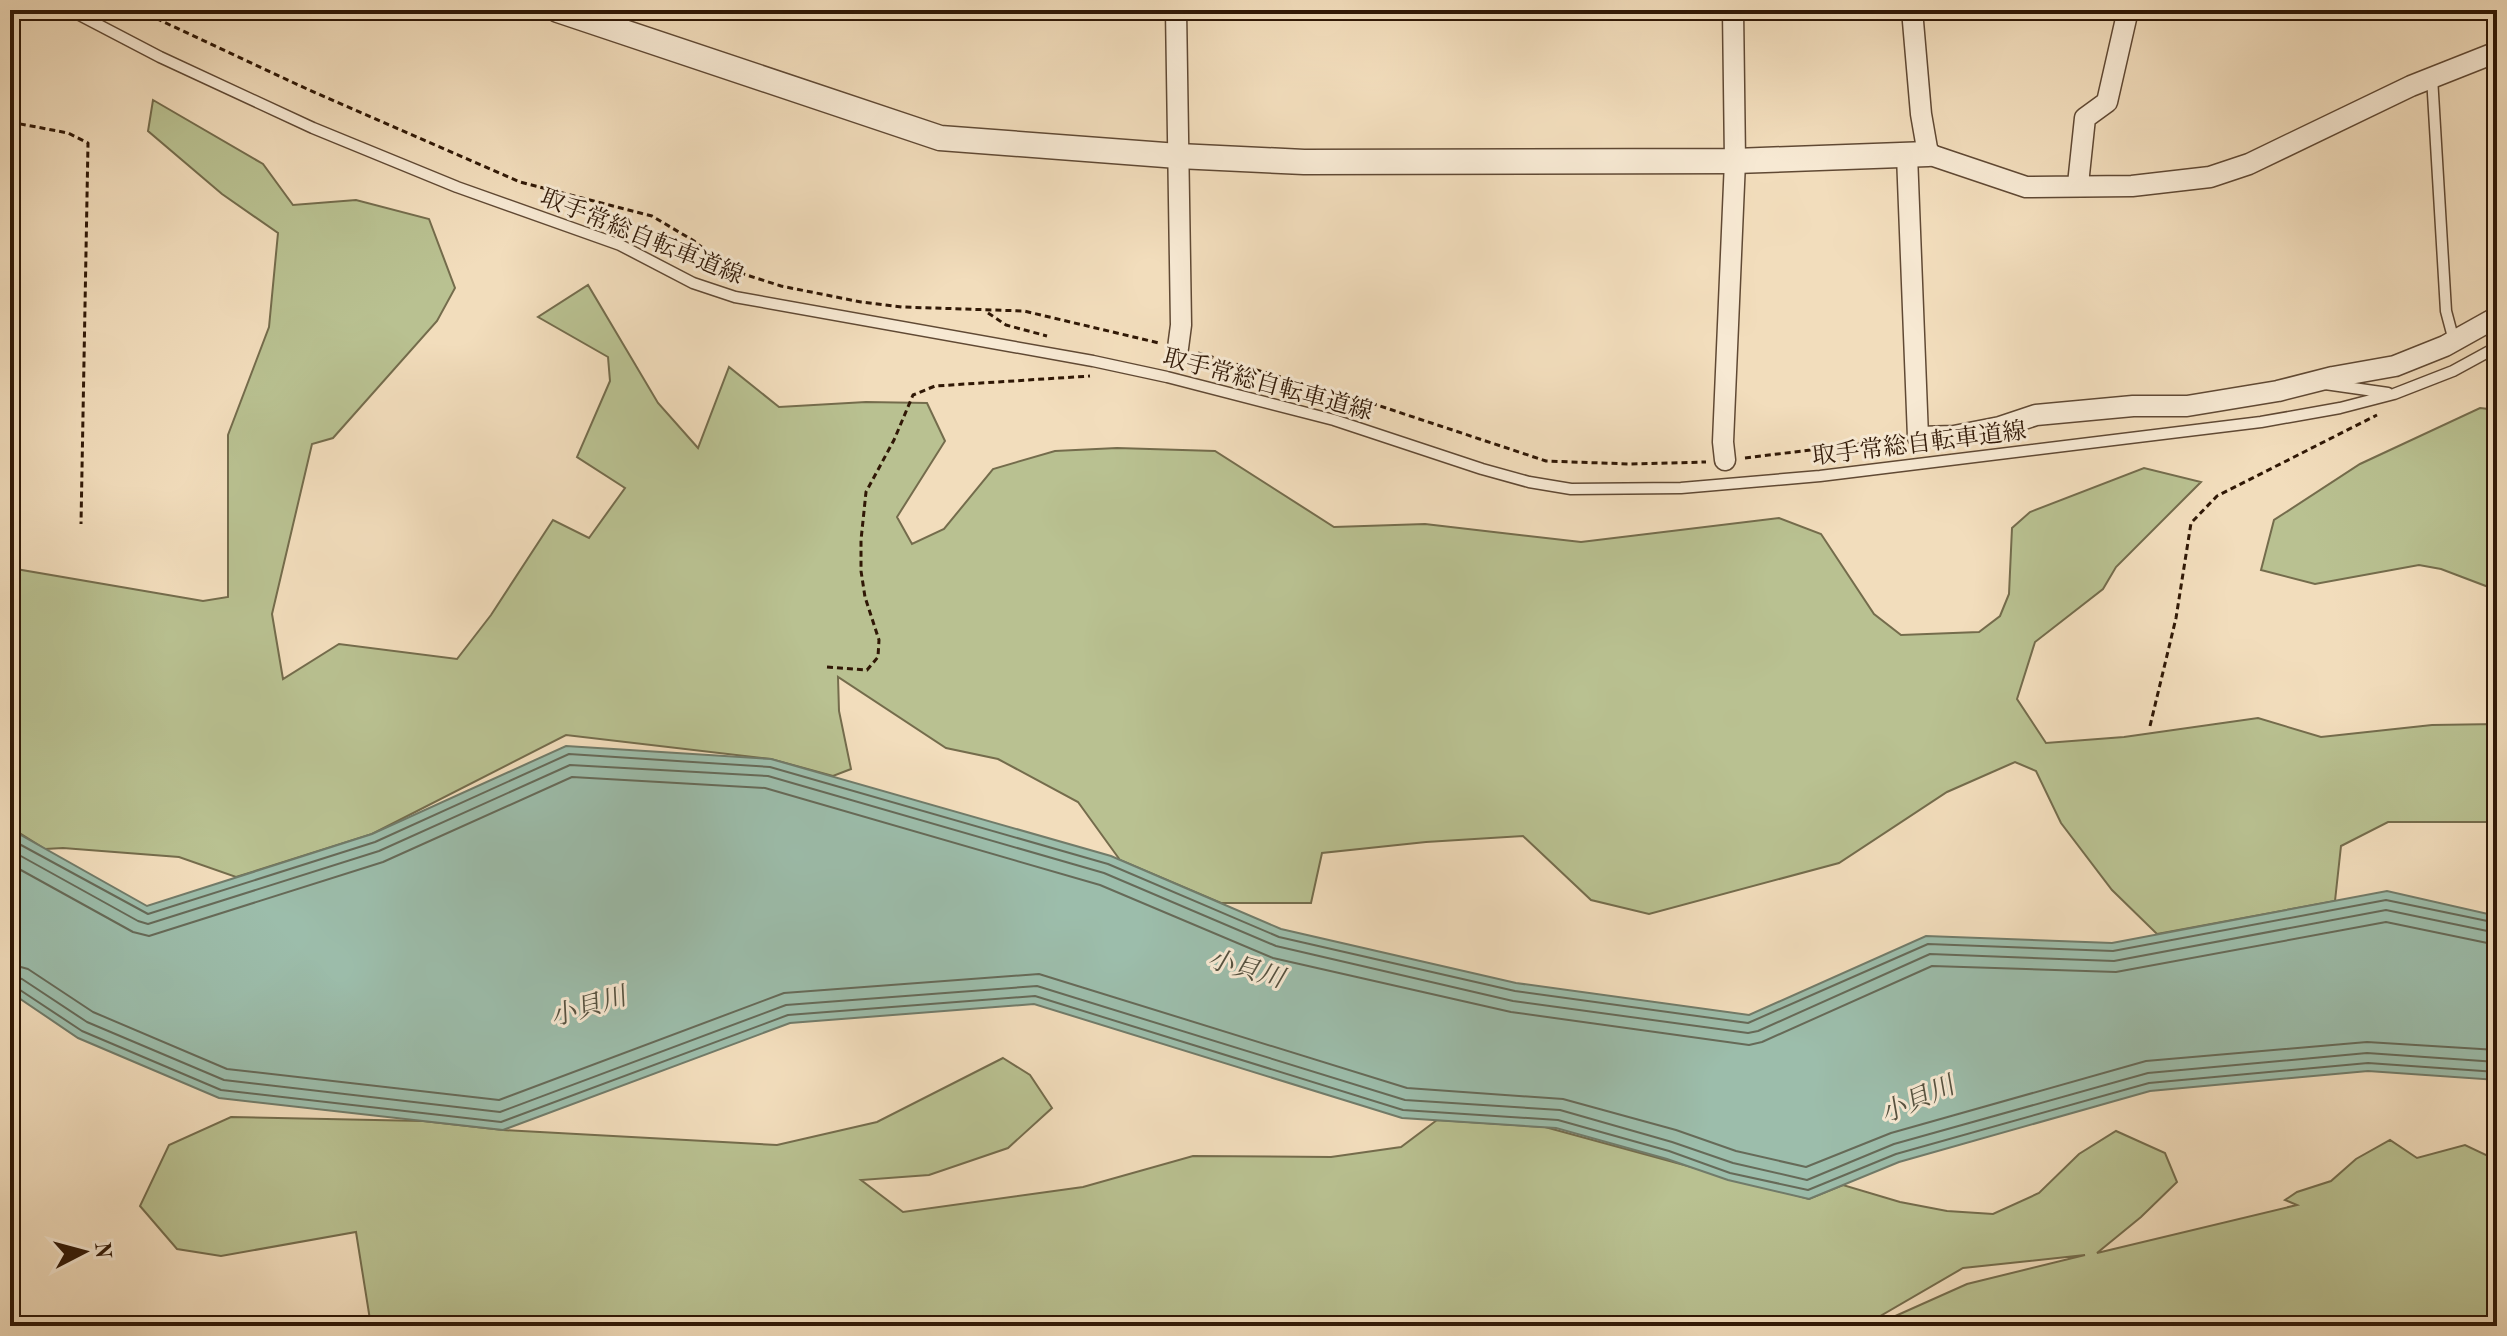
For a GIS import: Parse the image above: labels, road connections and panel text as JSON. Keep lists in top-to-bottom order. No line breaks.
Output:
{"streets":{"lane":["取手常総自転車道線"]},"water":["小貝川"],"north":"right"}
